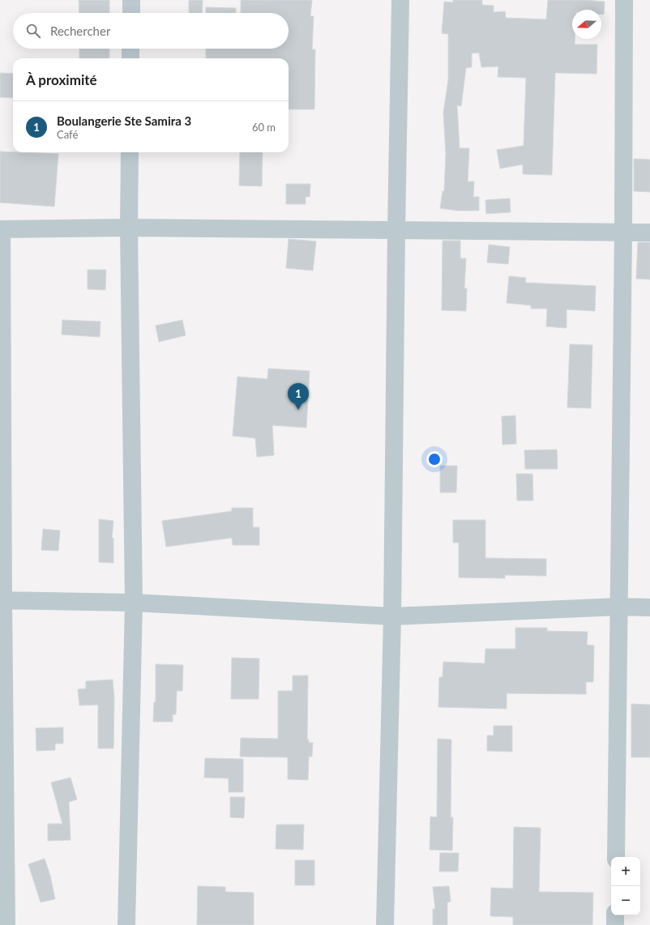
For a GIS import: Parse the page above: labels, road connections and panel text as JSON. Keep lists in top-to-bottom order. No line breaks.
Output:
{"north":"left","page":{"search":"Rechercher","heading":"À proximité","list":[{"mark":"1","name":"Boulangerie Ste Samira 3","note":"Café","value":"60 m"}],"pins":"1","map_buttons":["+","−"]}}
